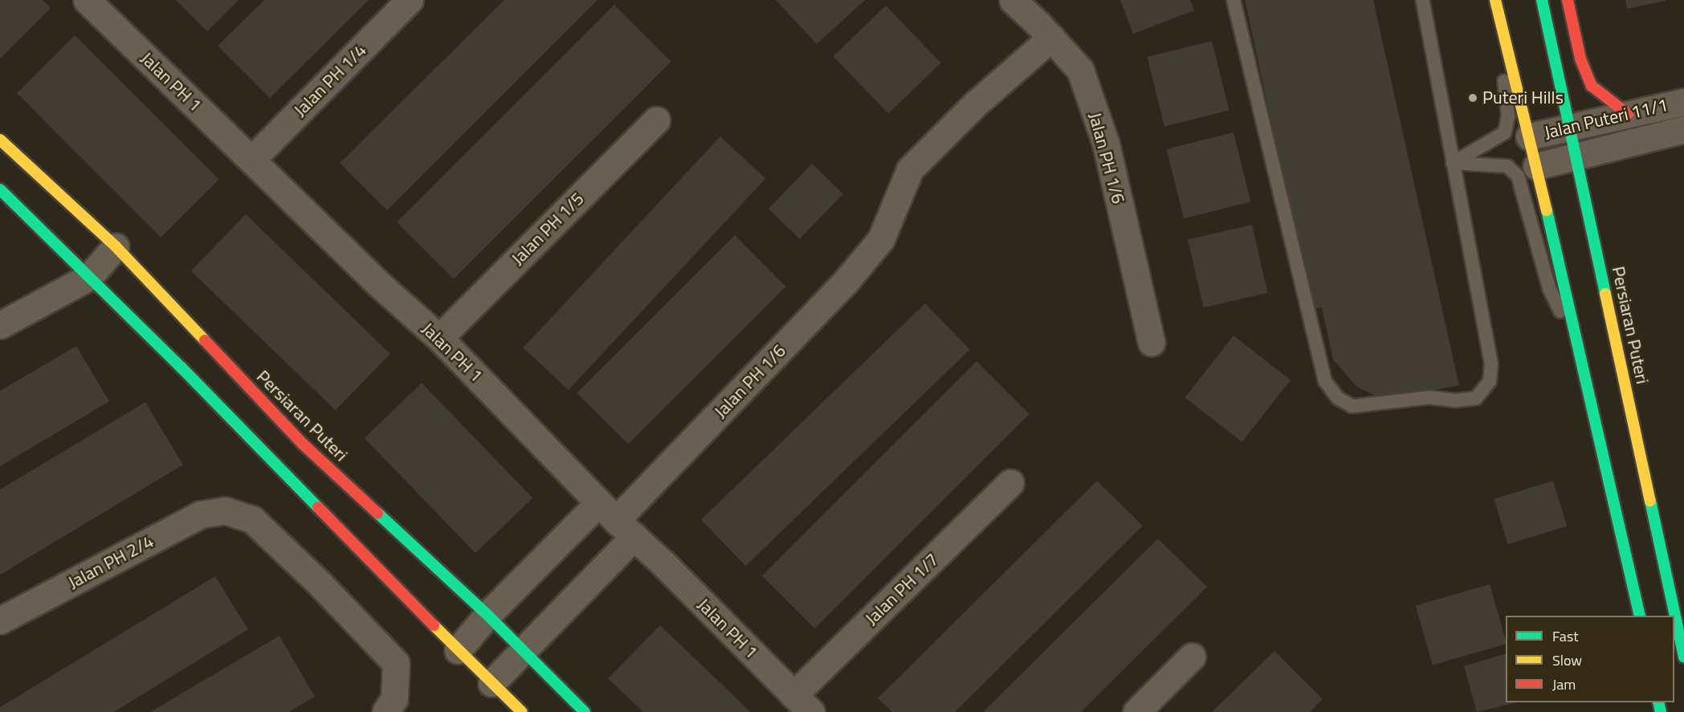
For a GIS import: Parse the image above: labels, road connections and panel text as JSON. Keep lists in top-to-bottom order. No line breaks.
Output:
{"streets":{"main road":["Persiaran Puteri"],"street":["Jalan PH 1/4","Jalan PH 1","Jalan Puteri 11/1","Jalan PH 1/6","Jalan PH 1/5","Jalan PH 2/4","Jalan PH 1/7"]},"crossings":[["Jalan PH 1/4","Jalan PH 1"],["Jalan PH 1","Jalan PH 1/6"],["Jalan PH 1","Jalan PH 1/5"],["Jalan PH 1","Jalan PH 1/7"],["Jalan Puteri 11/1","Persiaran Puteri"]],"places":["Puteri Hills"],"legend":["Fast","Slow","Jam"]}
